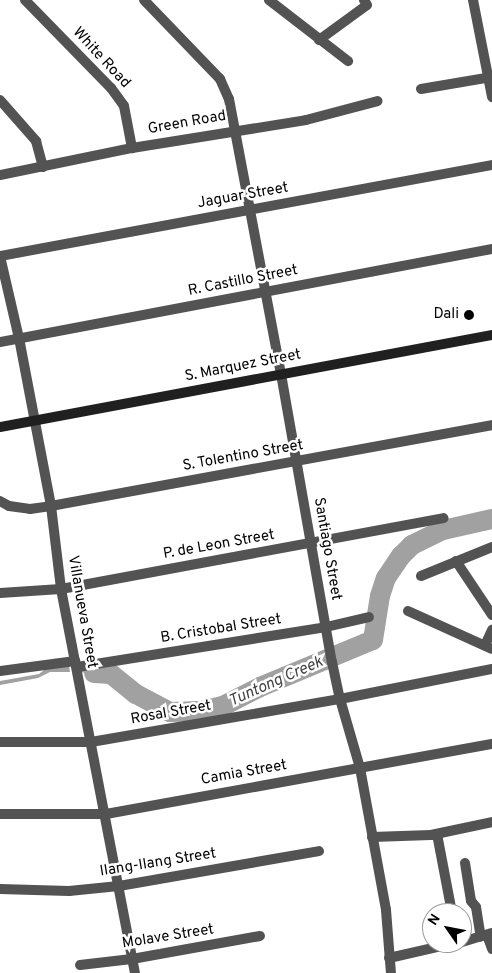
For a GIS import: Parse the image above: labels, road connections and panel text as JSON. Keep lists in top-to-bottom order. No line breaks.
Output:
{"streets":{"street":["White Road","Green Road","Jaguar Street","R. Castillo Street","S. Marquez Street","S. Tolentino Street","P. de Leon Street","Santiago Street","Villanueva Street","B. Cristobal Street","Rosal Street","Camia Street","Ilang-Ilang Street","Molave Street"]},"crossings":[["White Road","Green Road"],["Green Road","Santiago Street"],["Jaguar Street","Santiago Street"],["Jaguar Street","Villanueva Street"],["R. Castillo Street","Santiago Street"],["R. Castillo Street","Villanueva Street"],["S. Marquez Street","Santiago Street"],["S. Marquez Street","Villanueva Street"],["S. Tolentino Street","Santiago Street"],["S. Tolentino Street","Villanueva Street"],["P. de Leon Street","Santiago Street"],["P. de Leon Street","Villanueva Street"],["Santiago Street","B. Cristobal Street"],["Santiago Street","Rosal Street"],["Santiago Street","Camia Street"],["Villanueva Street","B. Cristobal Street"],["Villanueva Street","Rosal Street"],["Villanueva Street","Camia Street"],["Villanueva Street","Ilang-Ilang Street"],["Villanueva Street","Molave Street"]],"water":["Tuntong Creek"],"places":["Dali"],"north":"top left"}
